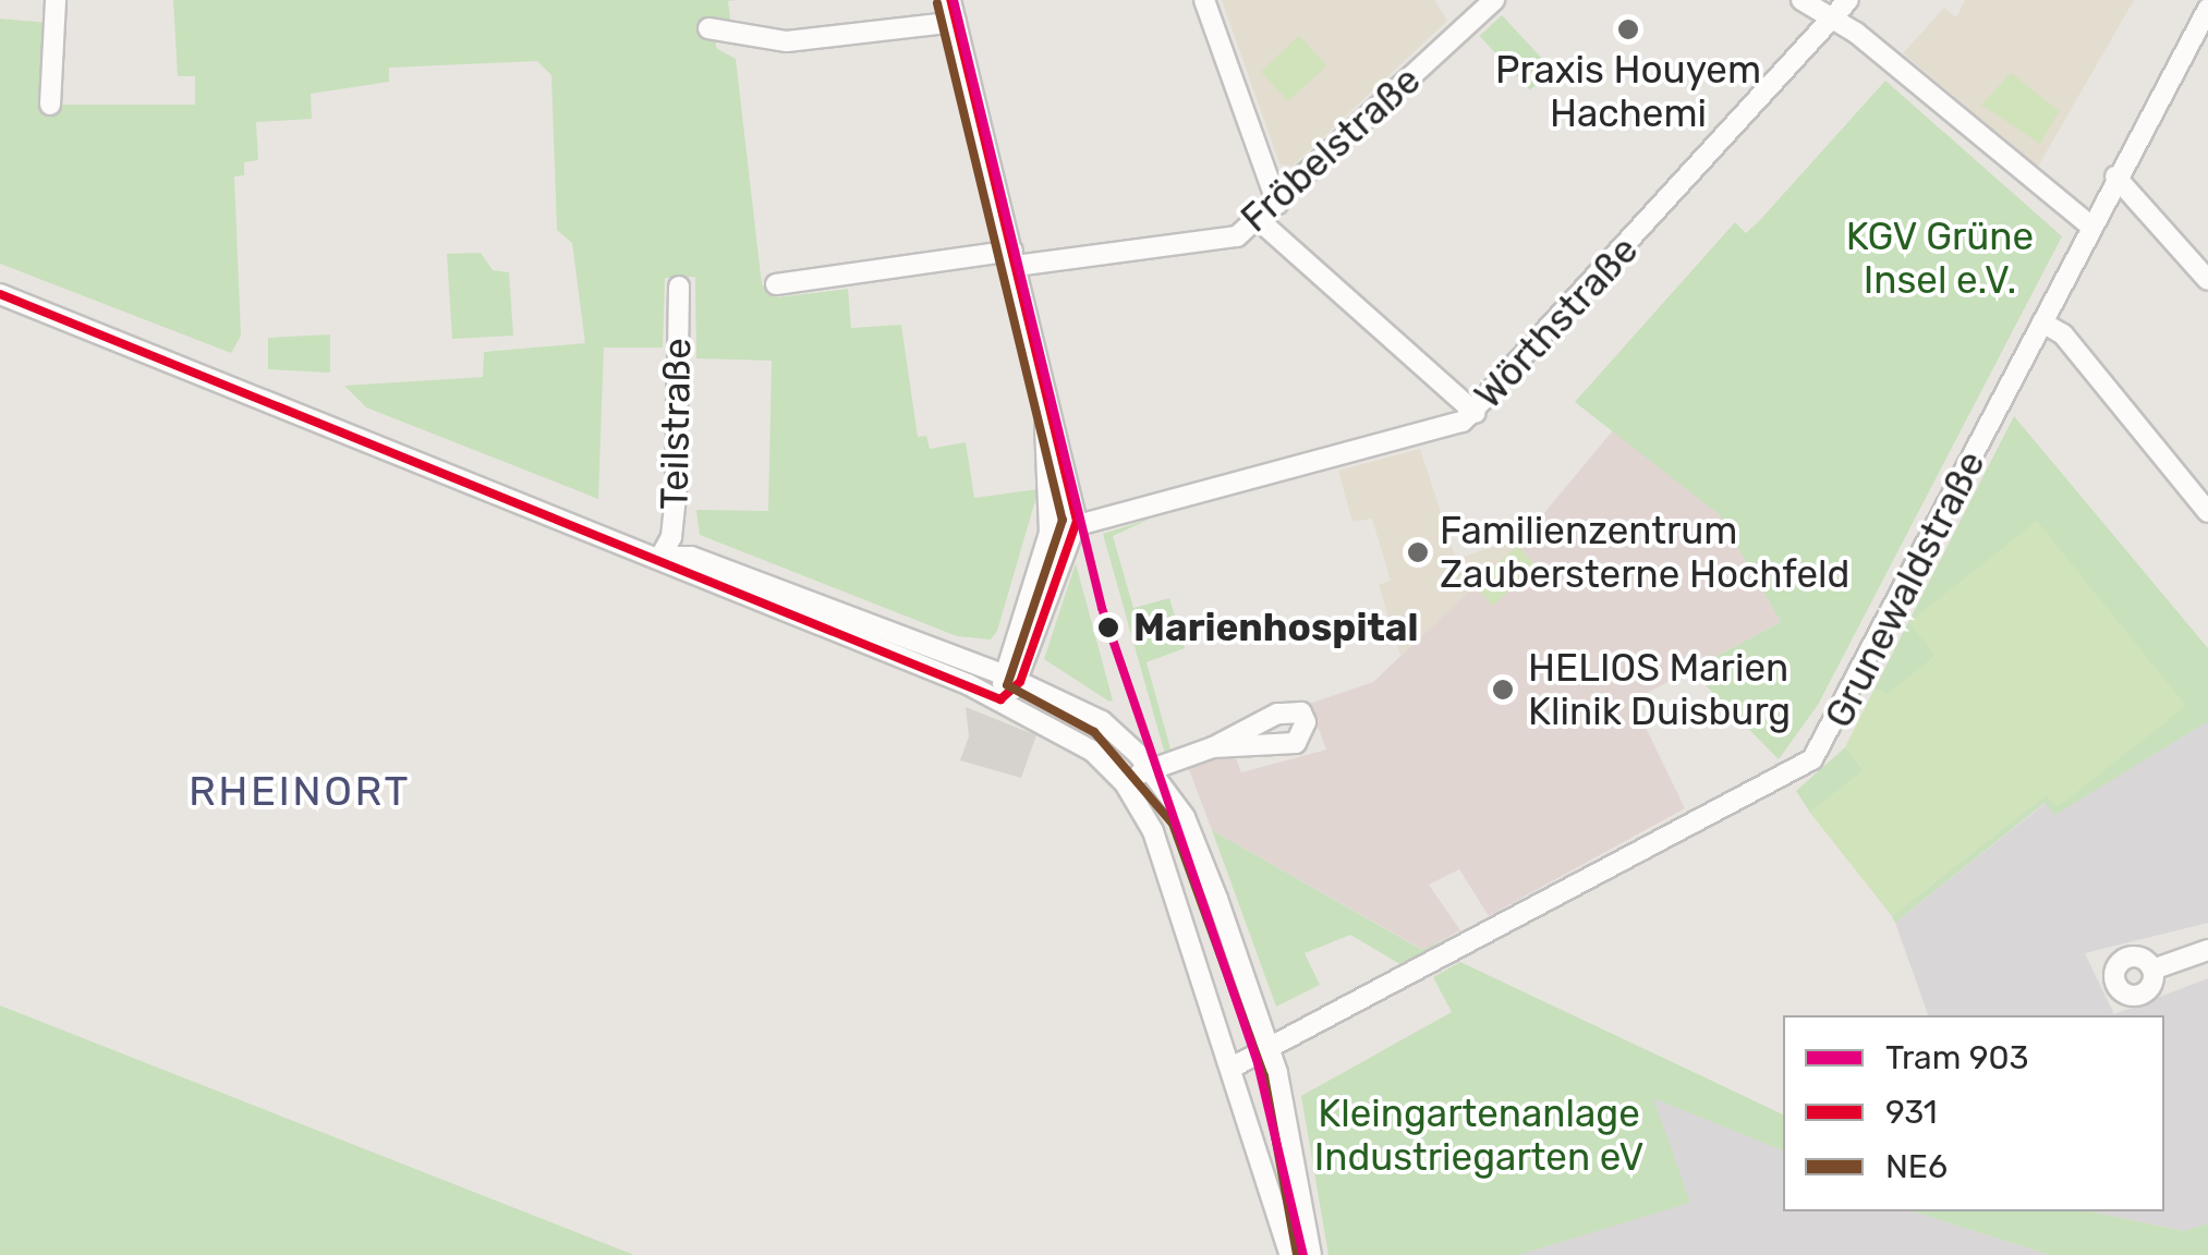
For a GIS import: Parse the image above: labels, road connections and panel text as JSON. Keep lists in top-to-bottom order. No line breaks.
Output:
{"streets":{"street":["Fröbelstraße","Wörthstraße","Teilstraße","Grunewaldstraße"]},"districts":["RHEINORT"],"parks":["KGV Grüne Insel e.V.","Kleingartenanlage Industriegarten eV"],"places":["Praxis Houyem Hachemi","Familienzentrum Zaubersterne Hochfeld","Marienhospital","HELIOS Marien Klinik Duisburg"],"lines":["tram line 903","transit line 931","transit line NE6"],"legend":["Tram 903","931","NE6"]}
